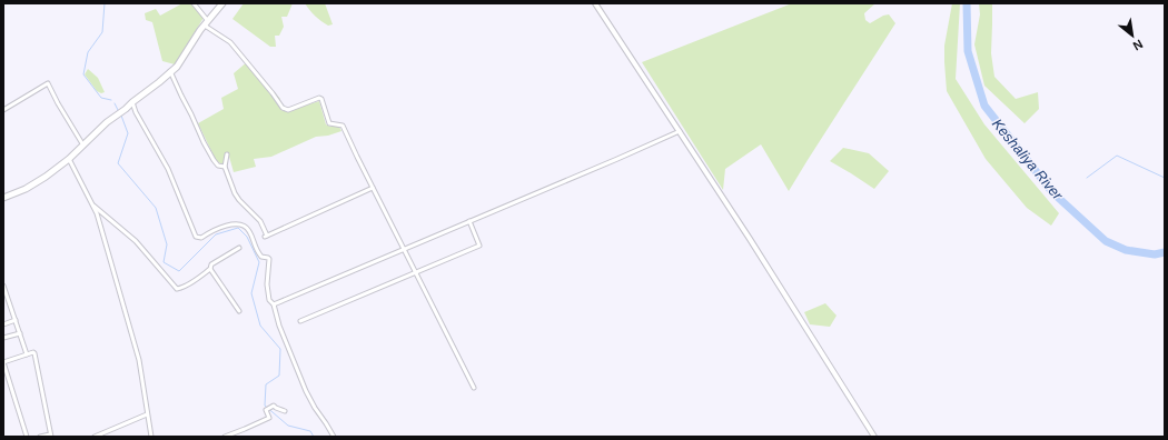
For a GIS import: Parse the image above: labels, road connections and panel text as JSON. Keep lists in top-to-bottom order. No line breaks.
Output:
{"water":["Keshaliya River"],"north":"bottom right"}
